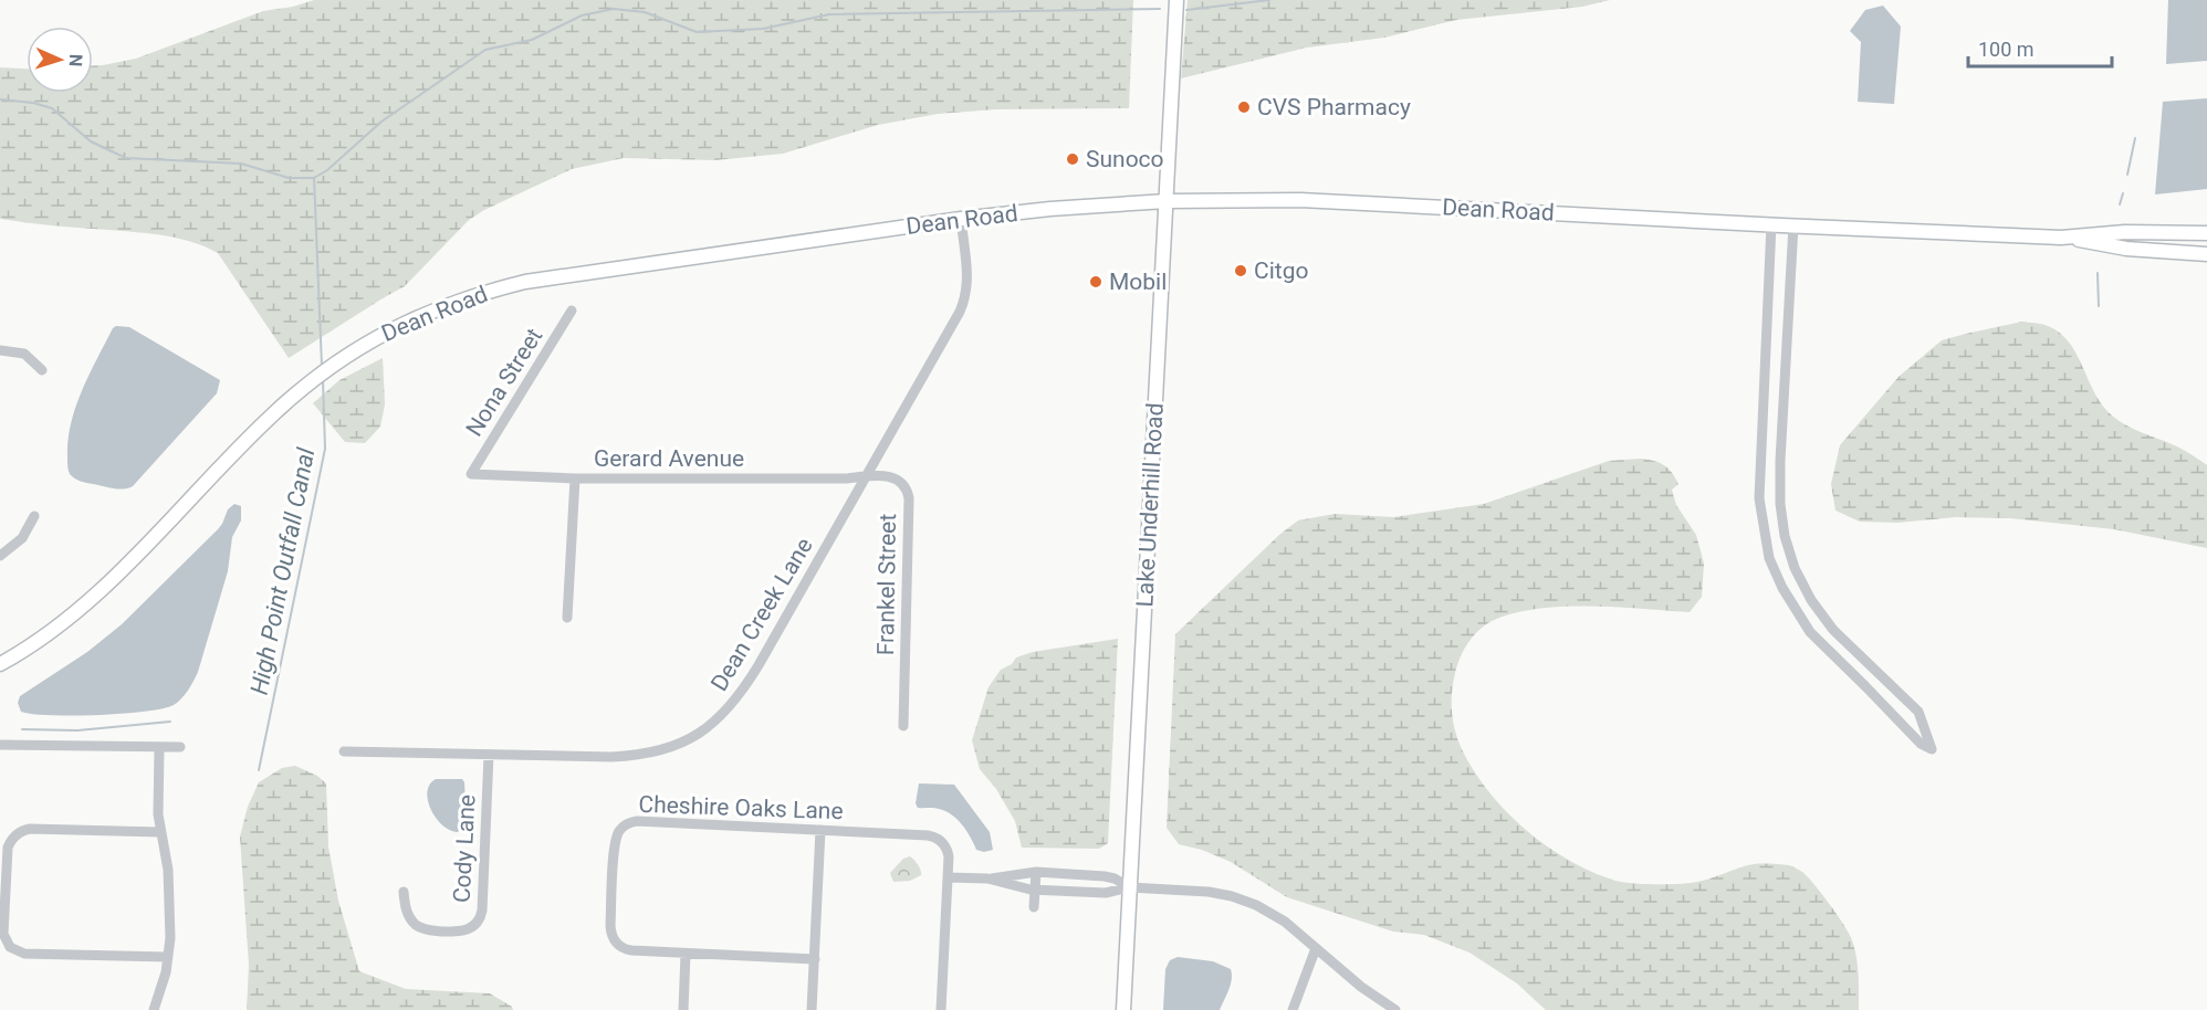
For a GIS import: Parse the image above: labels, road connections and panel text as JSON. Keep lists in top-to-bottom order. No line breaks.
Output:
{"streets":{"street":["Dean Road","Nona Street","Gerard Avenue","Lake Underhill Road","Frankel Street","Dean Creek Lane","Cheshire Oaks Lane","Cody Lane"]},"crossings":[["Dean Road","Lake Underhill Road"],["Dean Road","Dean Creek Lane"],["Nona Street","Gerard Avenue"],["Gerard Avenue","Frankel Street"],["Gerard Avenue","Dean Creek Lane"],["Frankel Street","Dean Creek Lane"],["Dean Creek Lane","Cody Lane"]],"water":["High Point Outfall Canal"],"places":["CVS Pharmacy","Sunoco","Citgo","Mobil"],"scale_bar":"100 m","north":"right"}
